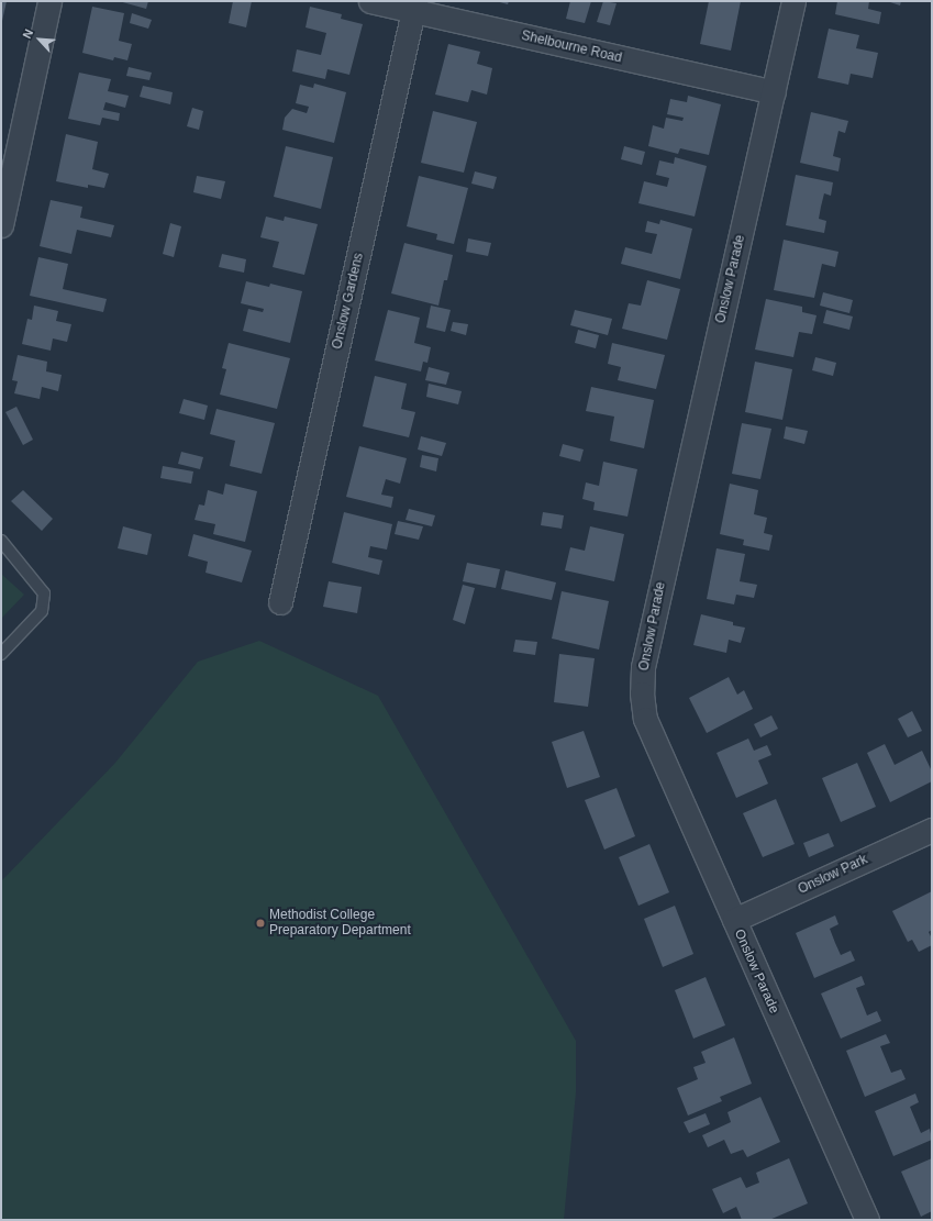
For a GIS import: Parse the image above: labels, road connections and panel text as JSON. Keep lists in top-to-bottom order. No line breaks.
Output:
{"streets":{"street":["Shelbourne Road","Onslow Parade","Onslow Gardens","Onslow Park"]},"crossings":[["Shelbourne Road","Onslow Parade"],["Shelbourne Road","Onslow Gardens"],["Onslow Parade","Onslow Park"]],"places":["Methodist College Preparatory Department"],"north":"top left"}
